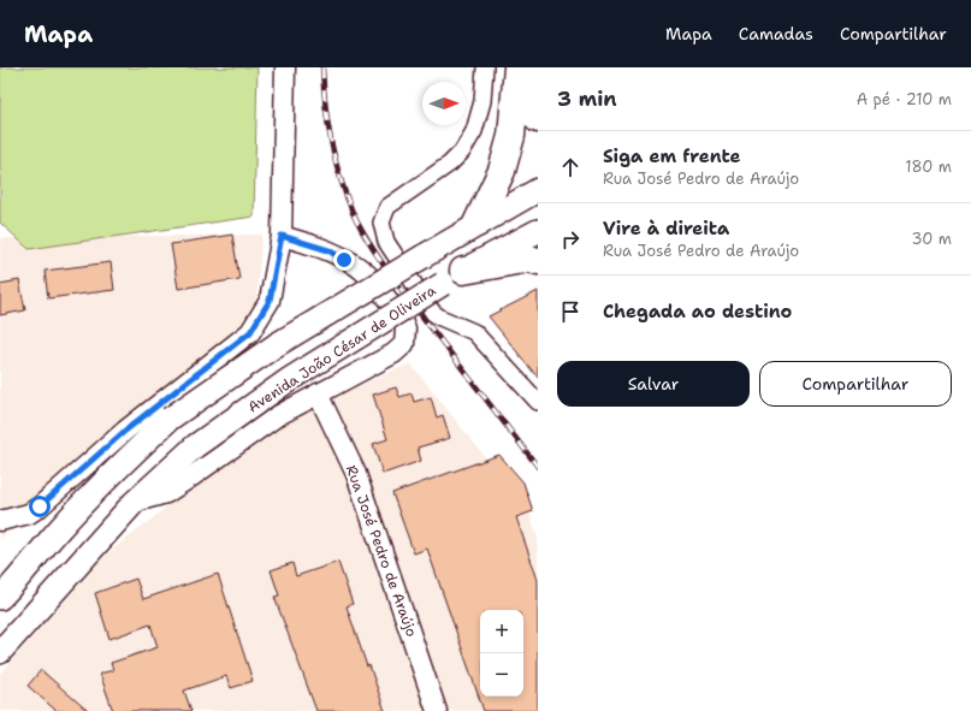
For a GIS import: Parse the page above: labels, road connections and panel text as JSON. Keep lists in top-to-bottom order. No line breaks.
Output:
{"streets":{"main road":["Avenida João César de Oliveira"],"street":["Rua José Pedro de Araújo"]},"north":"right","page":{"header":"Mapa","nav":["Mapa","Camadas","Compartilhar"],"heading":["3 min","A pé · 210 m"],"list":[["Siga em frente","Rua José Pedro de Araújo","180 m"],["Vire à direita","Rua José Pedro de Araújo","30 m"],"Chegada ao destino"],"buttons":["Salvar","Compartilhar"],"map_buttons":["+","−"]}}
